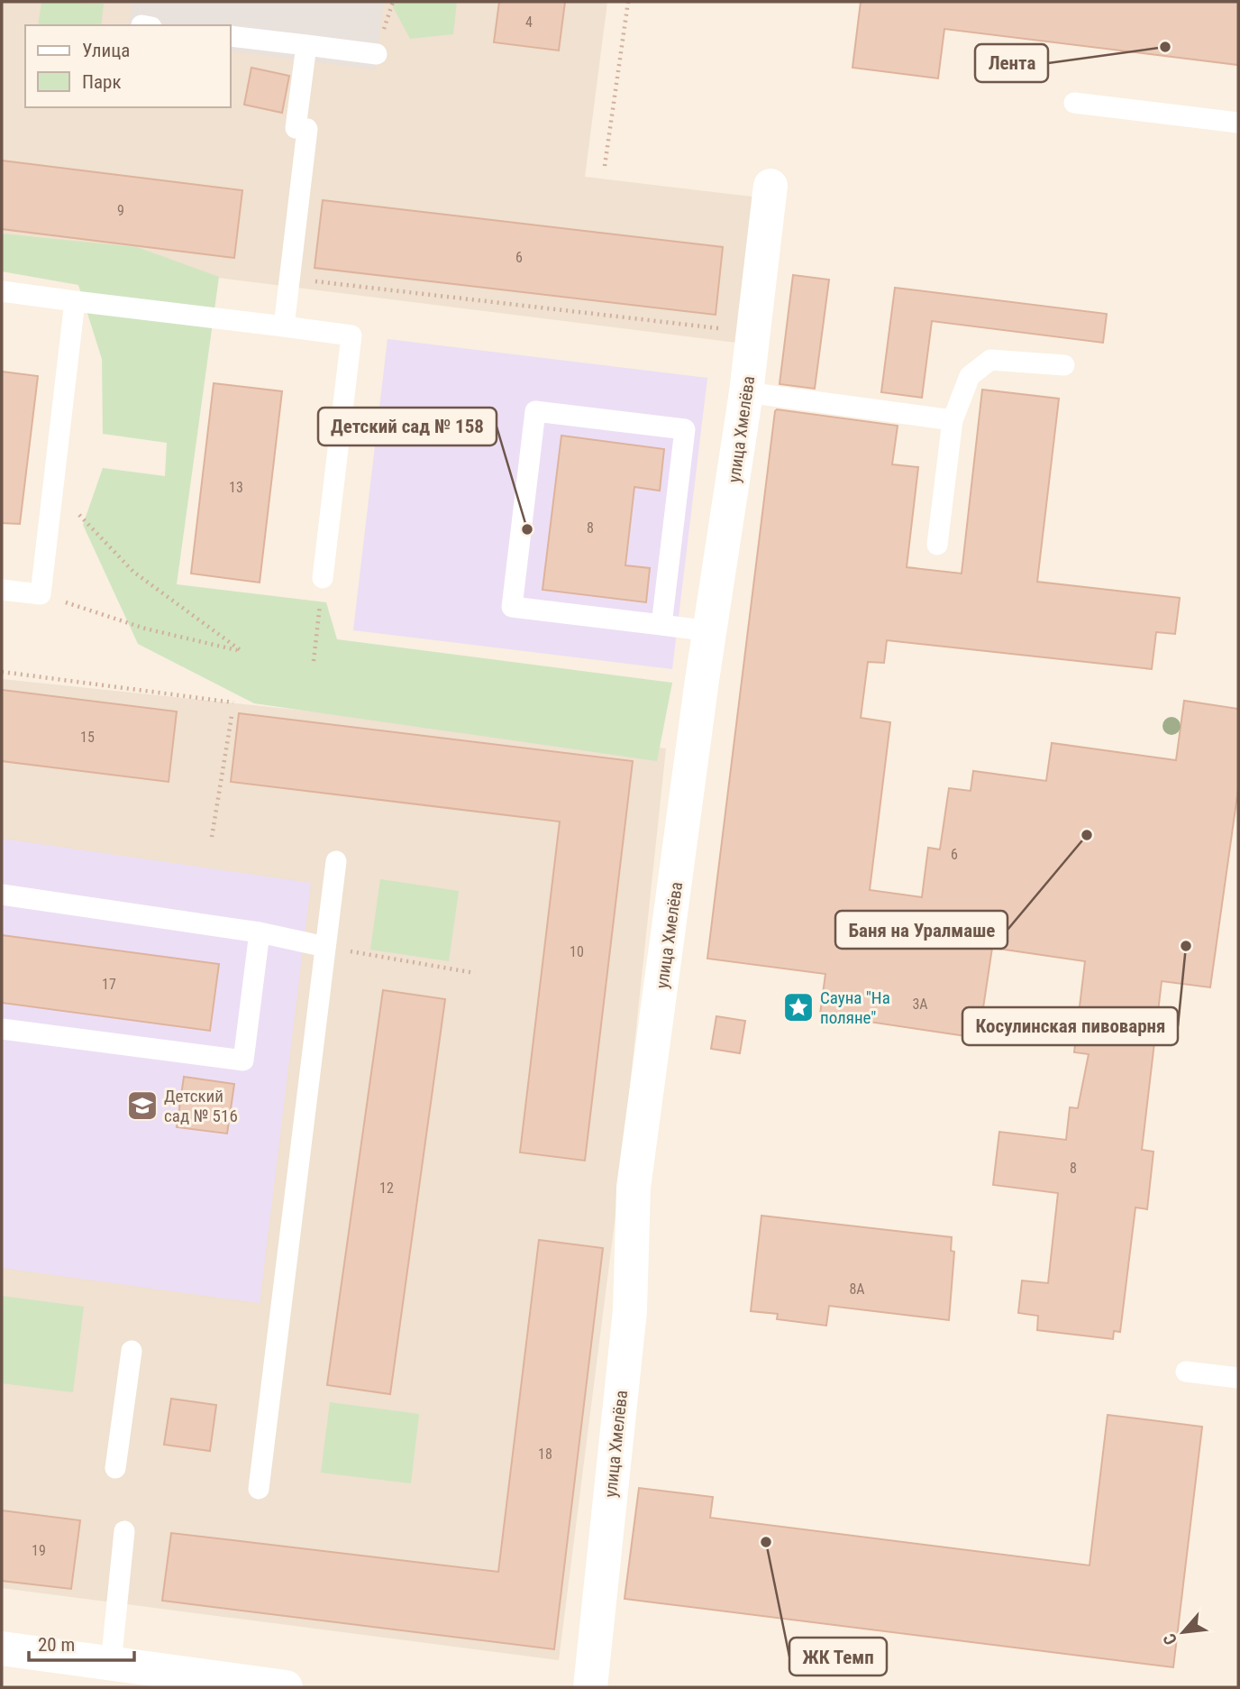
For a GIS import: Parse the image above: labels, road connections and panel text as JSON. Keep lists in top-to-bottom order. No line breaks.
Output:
{"streets":{"street":["улица Хмелёва"]},"places":{"other":["Лента","Детский сад № 158","Баня на Уралмаше","Косулинская пивоварня","ЖК Темп"],"place":["Сауна \"На поляне\""],"school or university":["Детский сад № 516"]},"house_numbers":["4","9","6","13","8","15","6","10","17","3А","8","12","8А","18","19"],"legend":["Улица","Парк"],"scale_bar":"20 m","north":"bottom left"}
